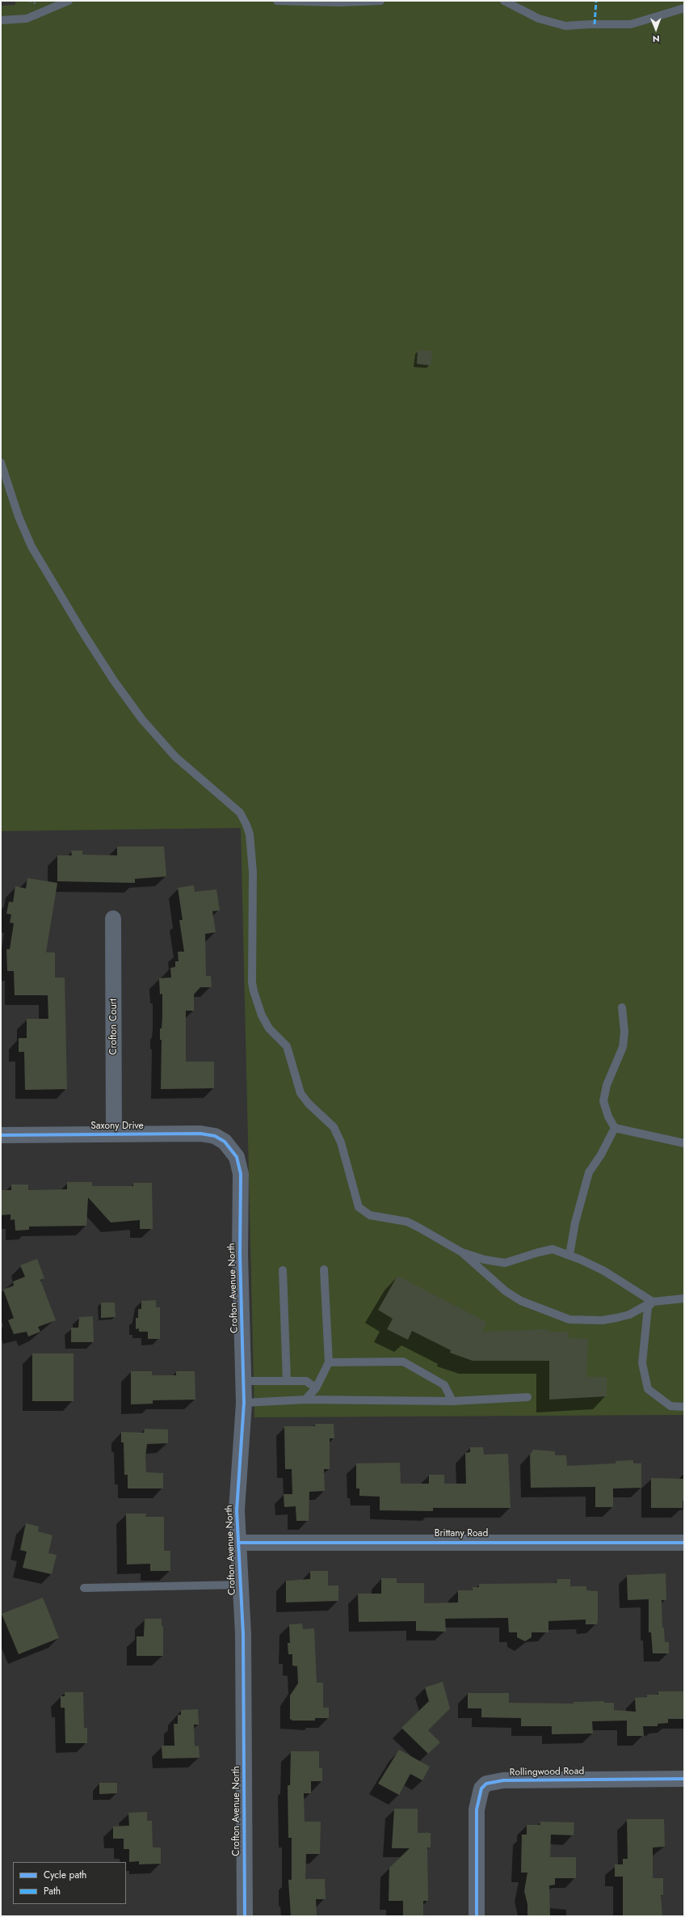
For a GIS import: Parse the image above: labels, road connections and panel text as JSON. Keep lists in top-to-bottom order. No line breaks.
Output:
{"streets":{"street":["Crofton Court","Saxony Drive","Crofton Avenue North","Brittany Road","Rollingwood Road"]},"crossings":[["Crofton Court","Saxony Drive"],["Saxony Drive","Crofton Avenue North"],["Crofton Avenue North","Brittany Road"]],"legend":["Cycle path","Path"],"north":"bottom"}
